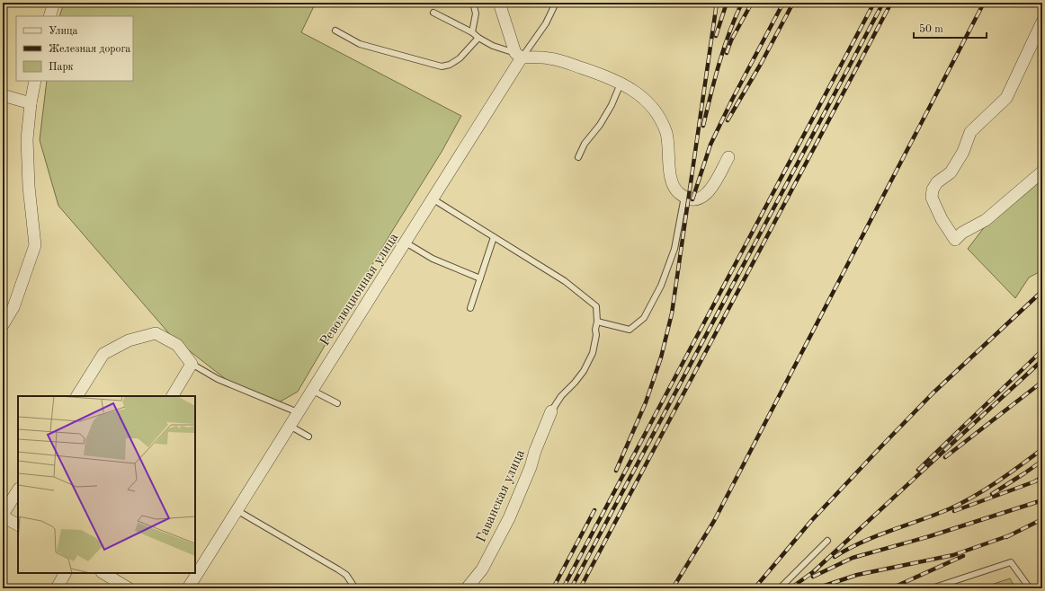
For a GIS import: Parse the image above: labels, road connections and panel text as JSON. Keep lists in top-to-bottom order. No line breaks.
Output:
{"streets":{"street":["Революционная улица","Гаванская улица"]},"legend":["Улица","Железная дорога","Парк"],"scale_bar":"50 m"}
